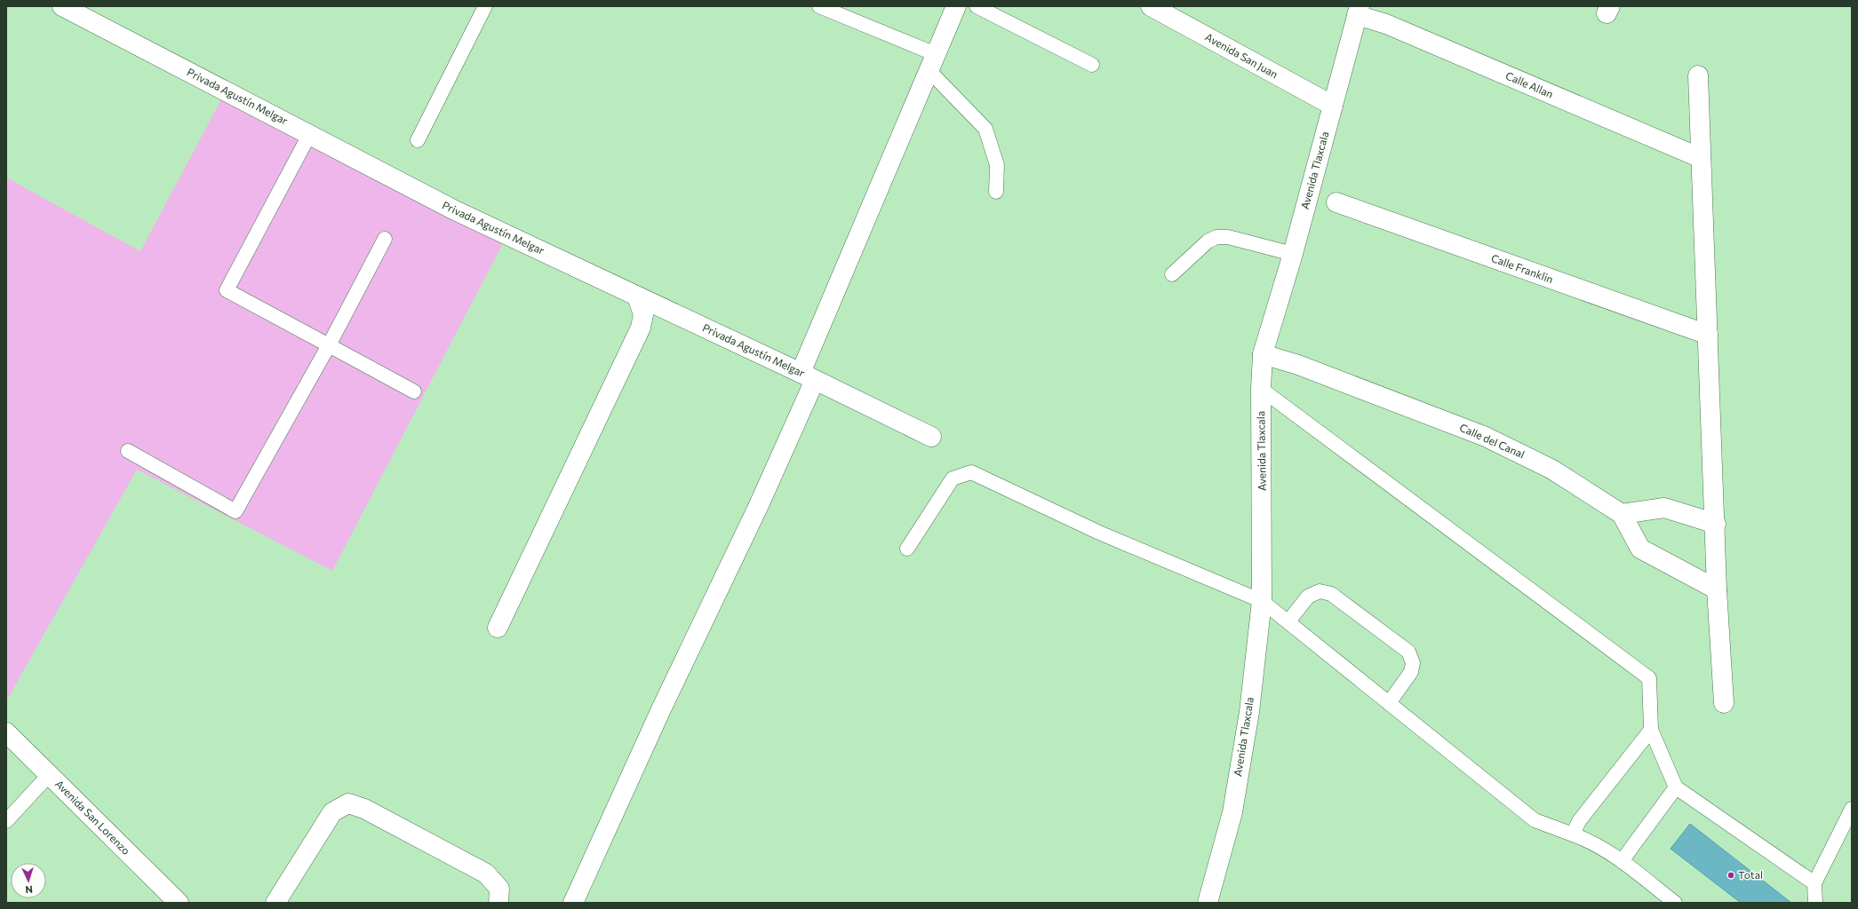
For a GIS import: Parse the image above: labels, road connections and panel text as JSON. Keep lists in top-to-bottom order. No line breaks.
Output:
{"streets":{"street":["Avenida San Juan","Calle Allan","Privada Agustín Melgar","Avenida Tlaxcala","Calle Franklin","Calle del Canal","Avenida San Lorenzo"]},"crossings":[["Avenida San Juan","Avenida Tlaxcala"],["Calle Allan","Avenida Tlaxcala"],["Avenida Tlaxcala","Calle del Canal"]],"places":["Total"],"north":"bottom"}
